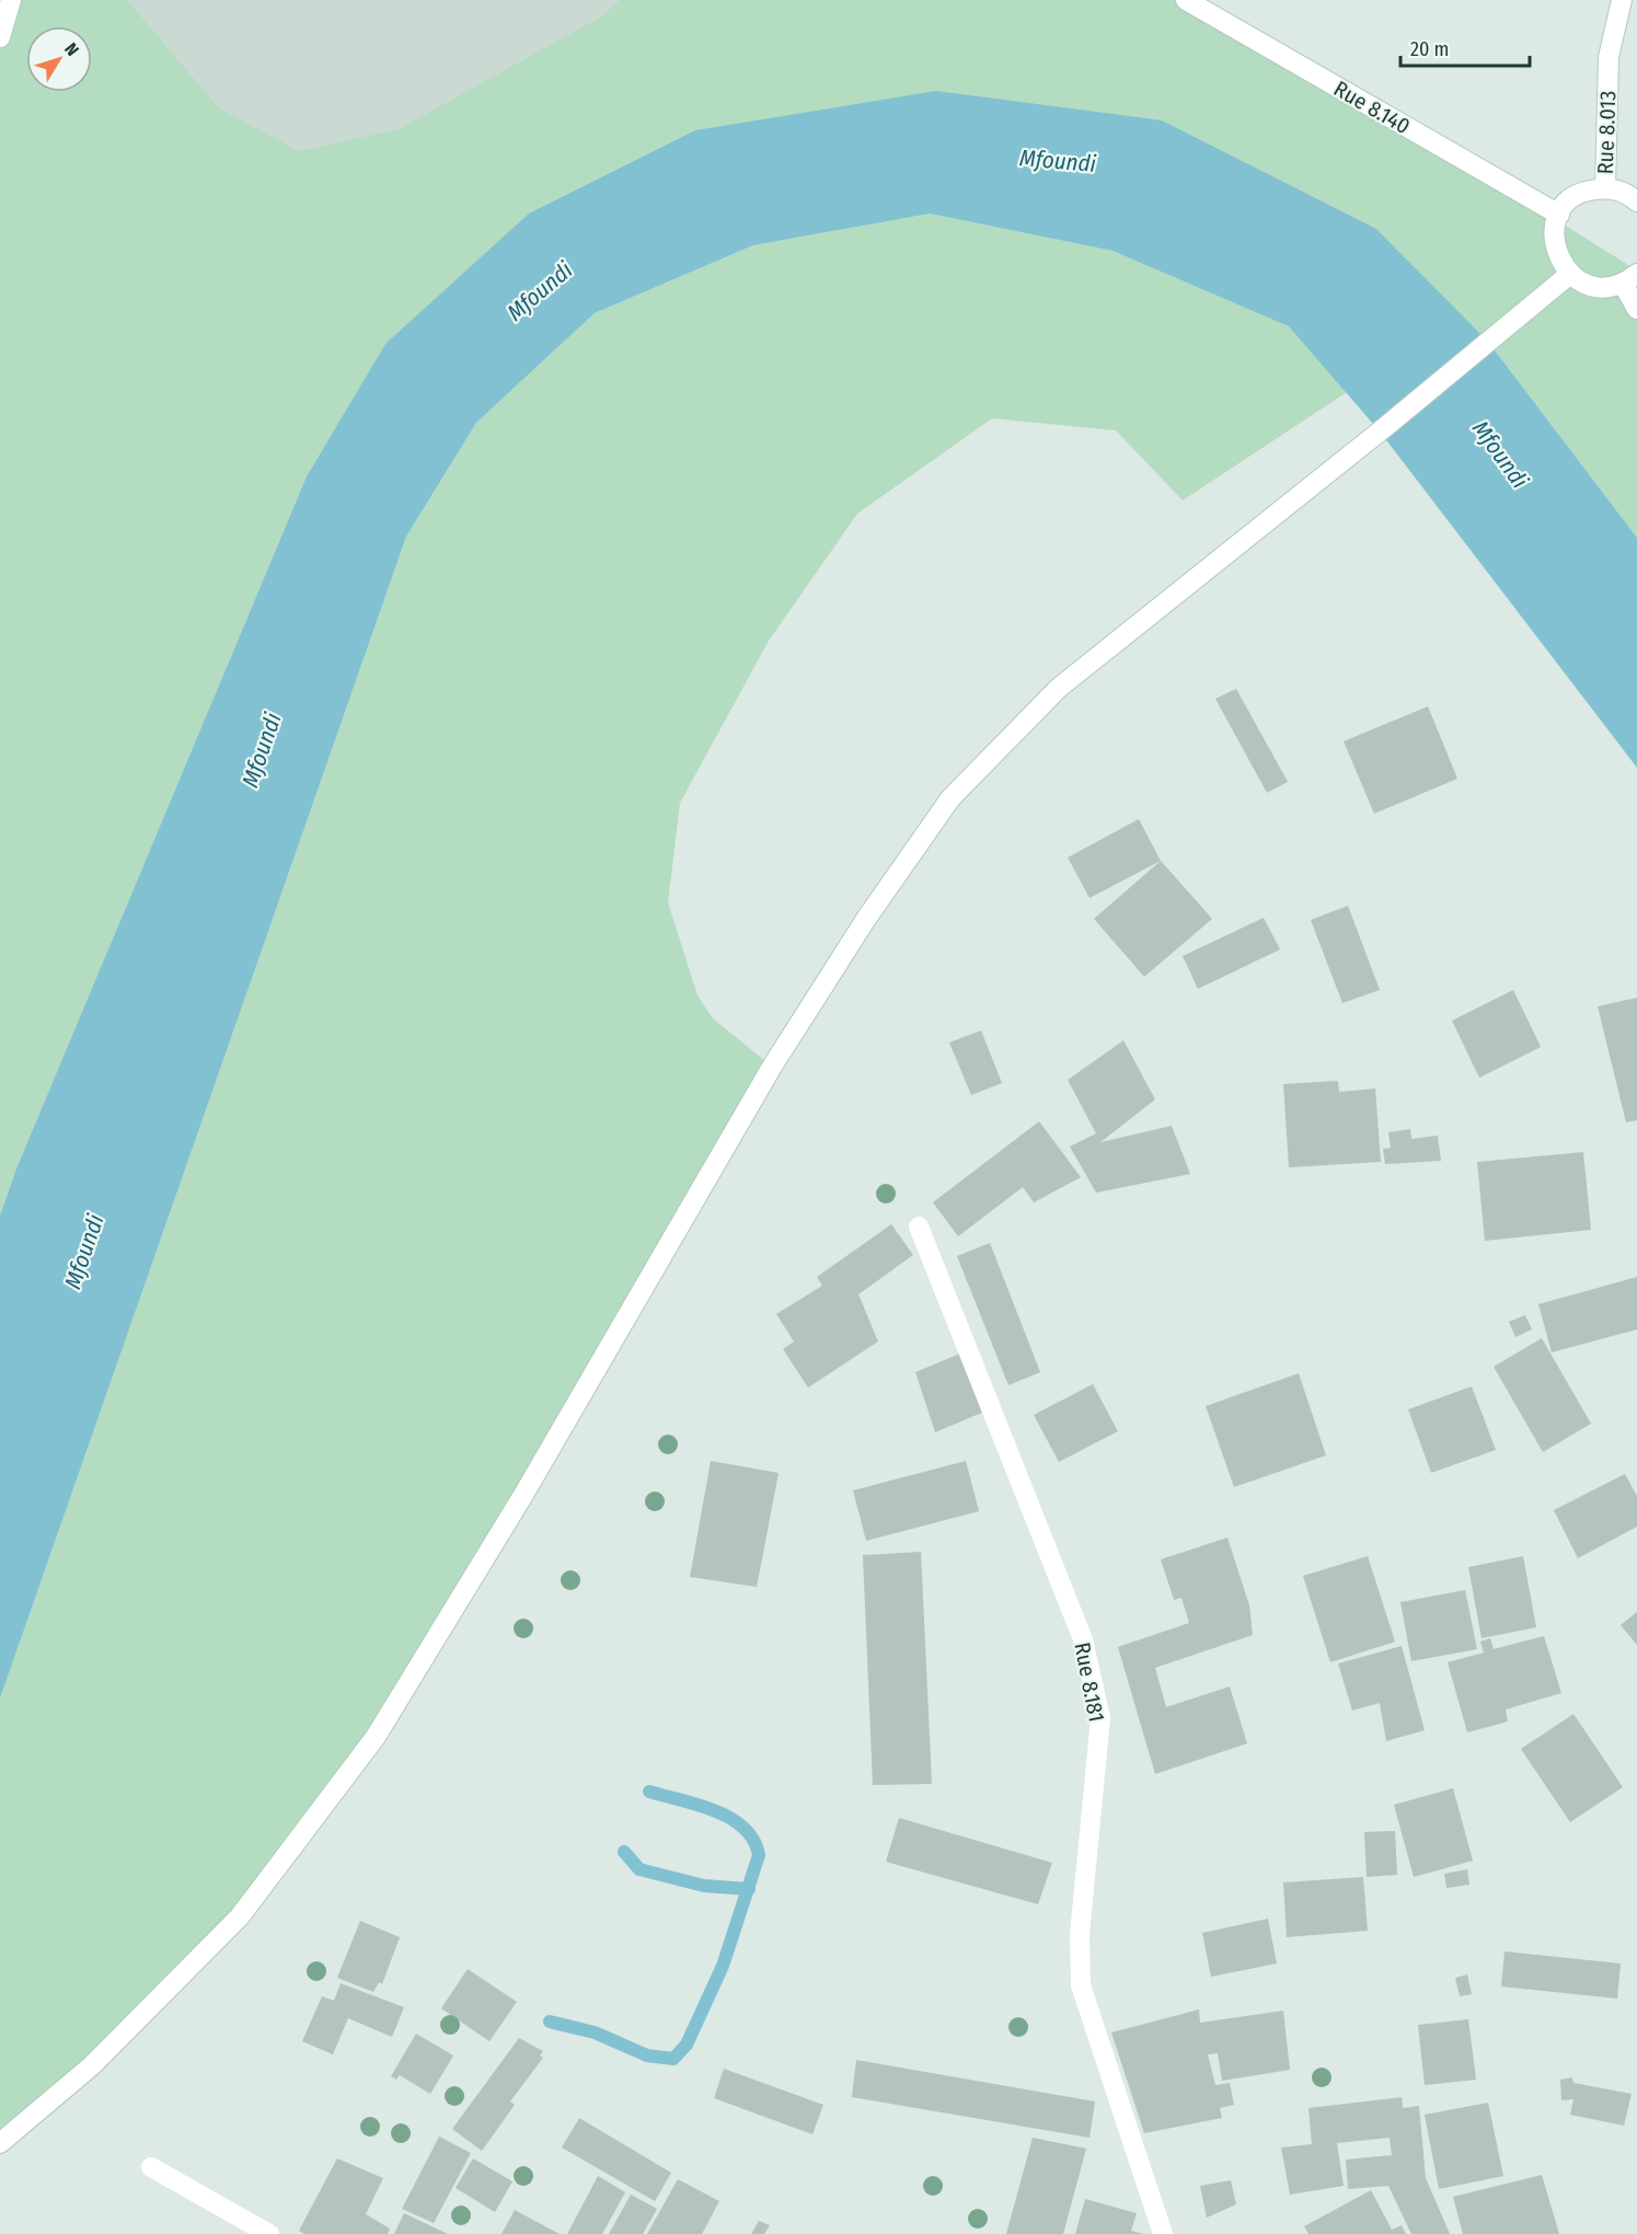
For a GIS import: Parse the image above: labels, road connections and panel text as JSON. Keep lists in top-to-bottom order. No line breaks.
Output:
{"streets":{"main road":["Rue 8.140","Rue 8.013","Rue 8.181"]},"water":["Mfoundi"],"scale_bar":"20 m","north":"top right"}
